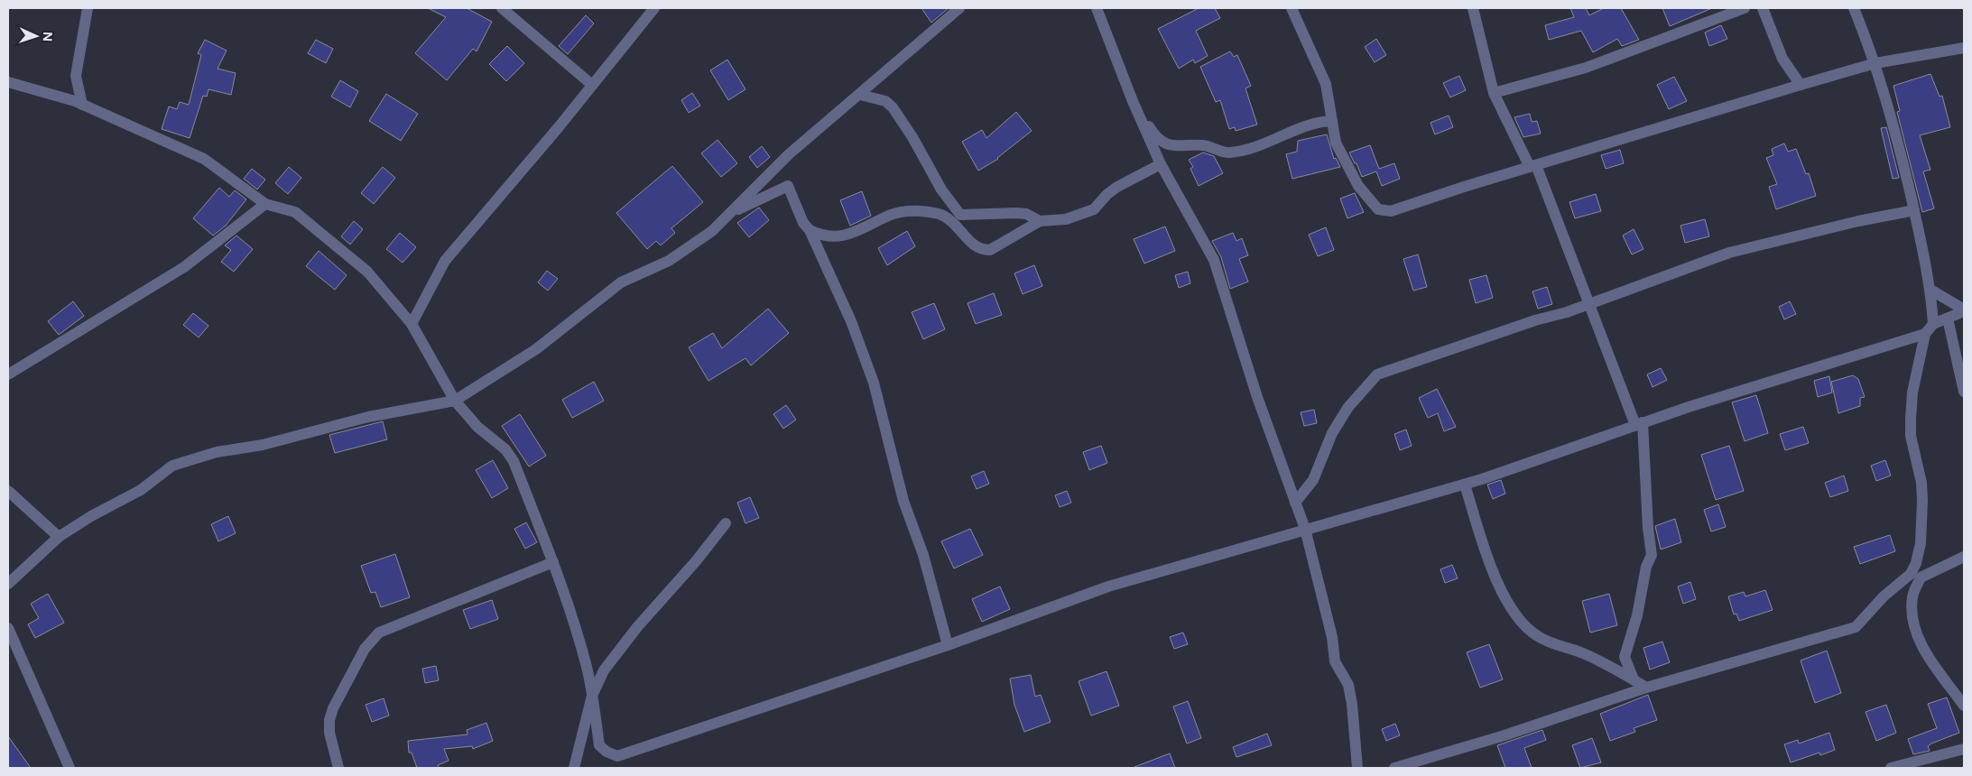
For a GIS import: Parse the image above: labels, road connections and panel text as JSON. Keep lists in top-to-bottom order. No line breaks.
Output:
{"north":"right"}
